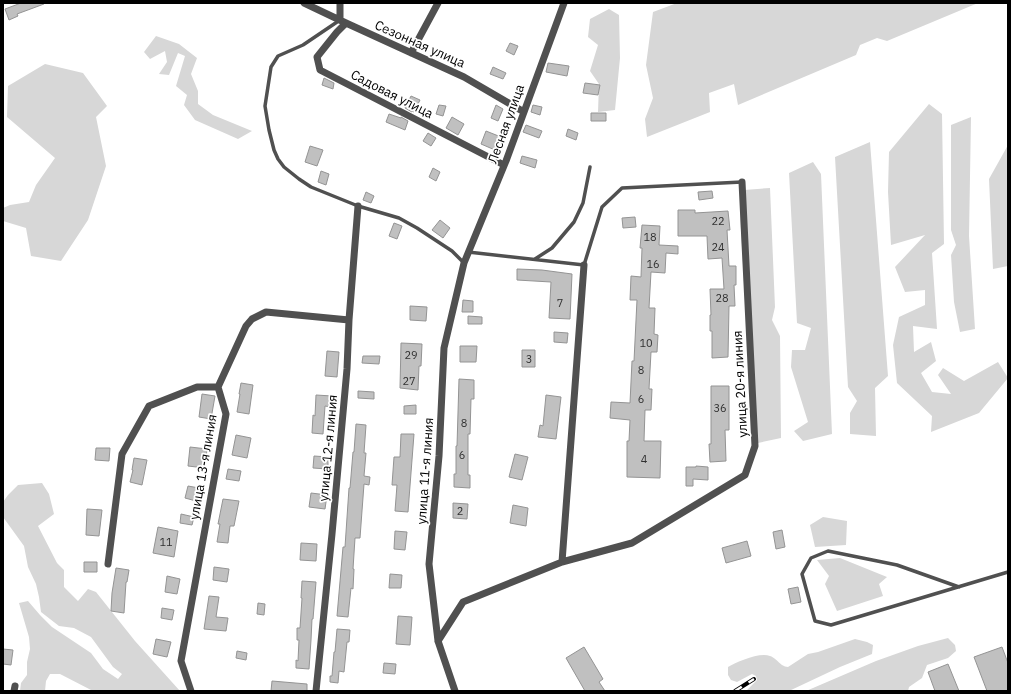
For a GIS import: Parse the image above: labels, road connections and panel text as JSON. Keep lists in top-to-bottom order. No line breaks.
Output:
{"streets":{"street":["Сезонная улица","Садовая улица","Лесная улица","улица 20-я линия","улица 12-я линия","улица 13-я линия","улица 11-я линия"]},"crossings":[["Сезонная улица","Садовая улица"],["Сезонная улица","Лесная улица"],["Садовая улица","Лесная улица"],["Лесная улица","улица 11-я линия"],["улица 20-я линия","улица 11-я линия"]],"house_numbers":["22","18","24","16","28","7","10","29","3","8","27","6","36","8","6","4","2","11"]}
